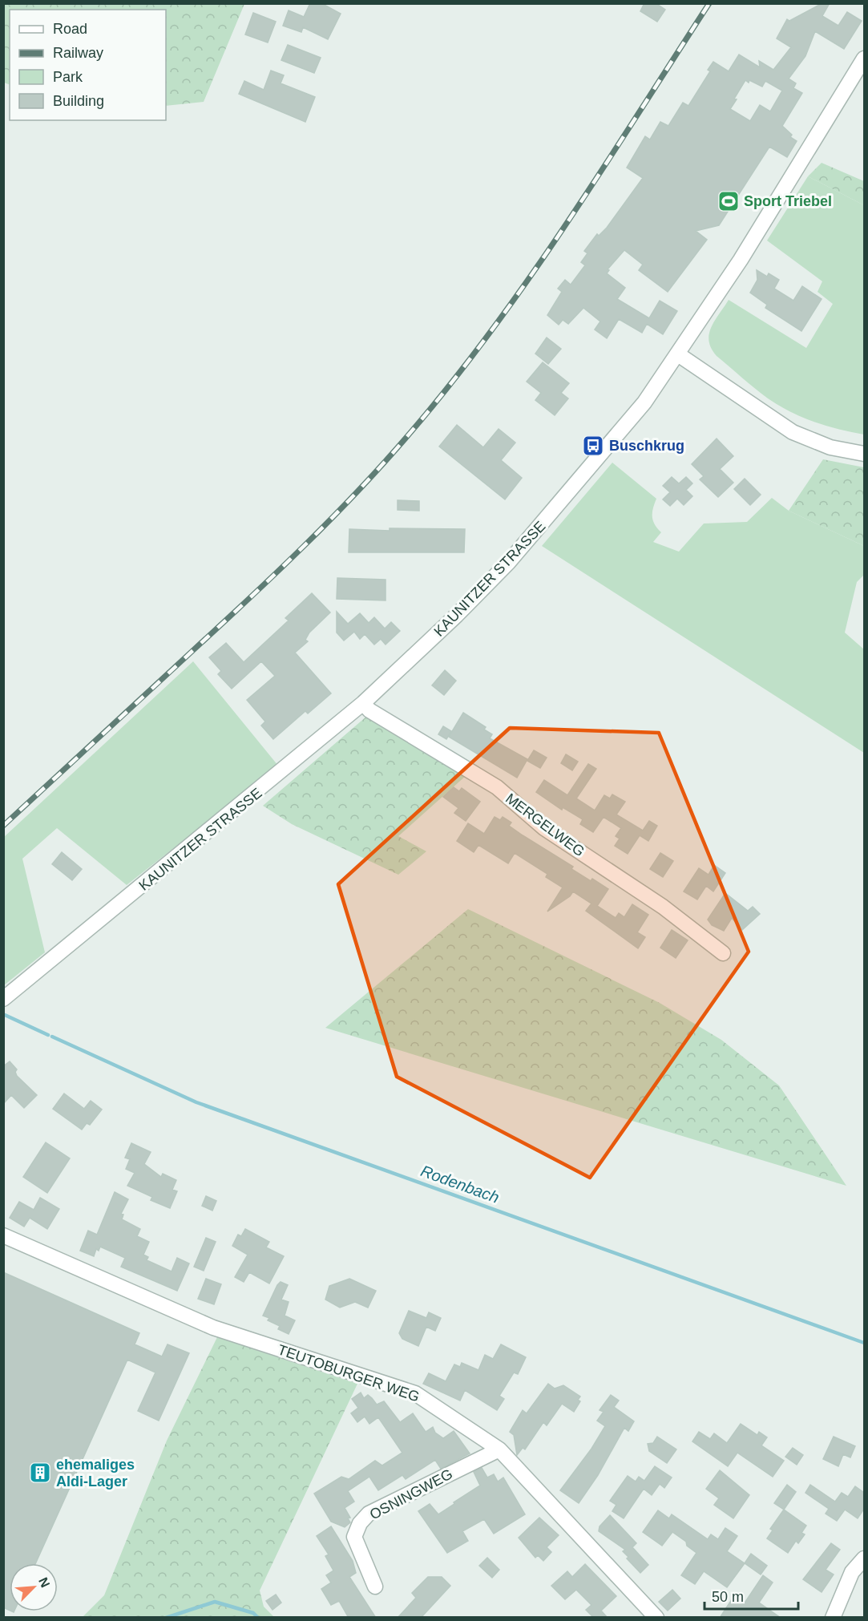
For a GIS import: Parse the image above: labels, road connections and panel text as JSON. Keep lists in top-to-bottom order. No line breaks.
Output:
{"streets":{"street":["KAUNITZER STRASSE","MERGELWEG","TEUTOBURGER WEG","OSNINGWEG"]},"crossings":[["KAUNITZER STRASSE","MERGELWEG"],["TEUTOBURGER WEG","OSNINGWEG"]],"water":["Rodenbach"],"places":{"sports":["Sport Triebel"],"bus stop":["Buschkrug"],"building":["ehemaliges Aldi-Lager"]},"legend":["Road","Railway","Park","Building"],"scale_bar":"50 m","north":"top right"}
